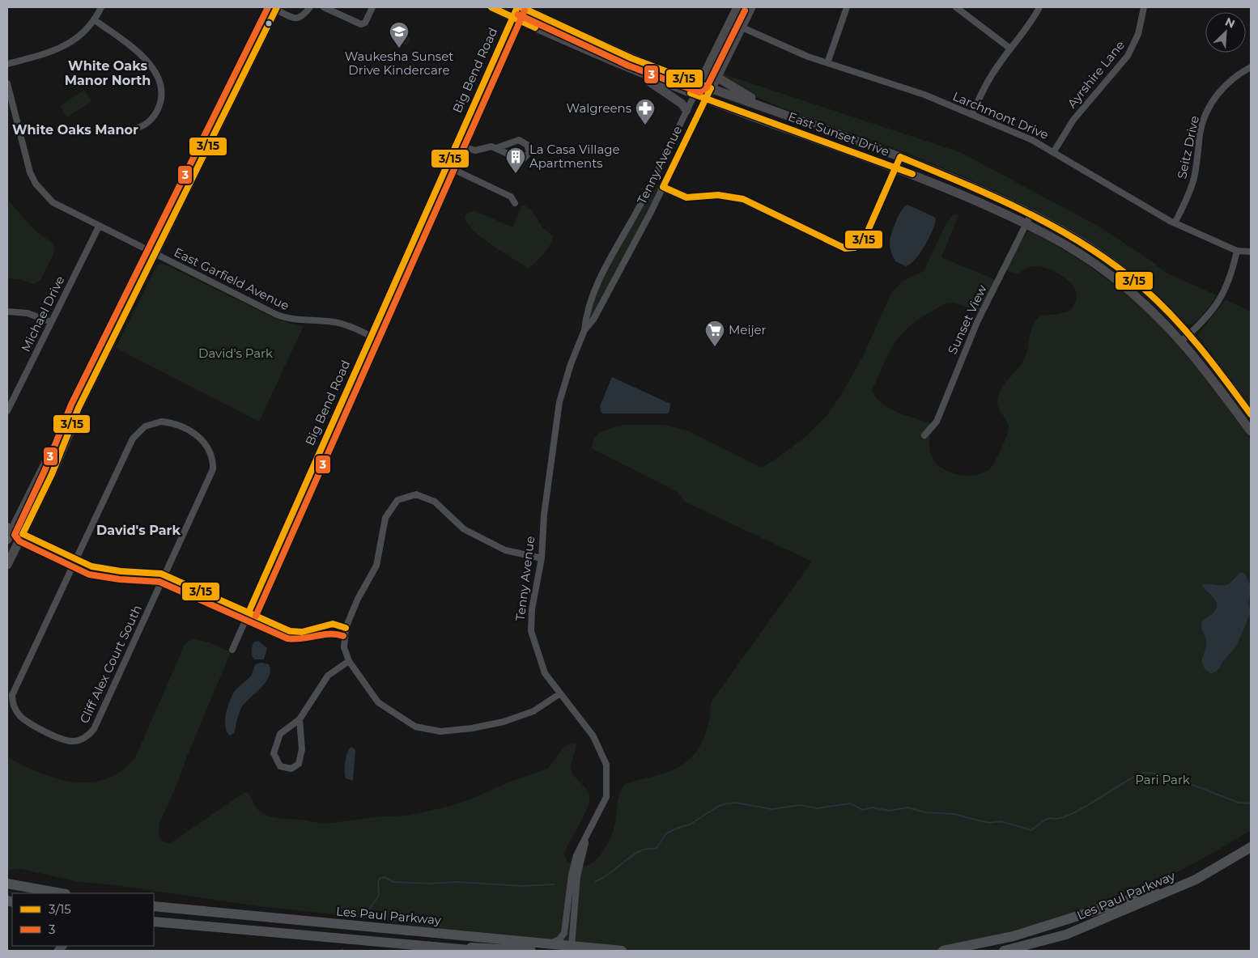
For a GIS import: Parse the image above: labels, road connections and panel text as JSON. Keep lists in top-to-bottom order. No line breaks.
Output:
{"streets":{"main road":["East Sunset Drive","Tenny Avenue","Les Paul Parkway"],"street":["Big Bend Road","Ayrshire Lane","Larchmont Drive","Seitz Drive","East Garfield Avenue","Michael Drive","Sunset View","Cliff Alex Court South"]},"crossings":[["Big Bend Road","East Sunset Drive"],["Big Bend Road","East Garfield Avenue"],["Ayrshire Lane","Larchmont Drive"],["Larchmont Drive","Seitz Drive"],["Larchmont Drive","Tenny Avenue"],["East Sunset Drive","Tenny Avenue"],["East Sunset Drive","Sunset View"],["Tenny Avenue","Les Paul Parkway"],["East Garfield Avenue","Michael Drive"]],"districts":["White Oaks Manor North","White Oaks Manor","David's Park"],"parks":["David's Park","Pari Park"],"places":{"school or university":["Waukesha Sunset Drive Kindercare"],"pharmacy":["Walgreens"],"building":["La Casa Village Apartments"],"supermarket":["Meijer"]},"lines":["transit line 3/15","transit line 3"],"legend":["3/15","3"],"north":"top right"}
